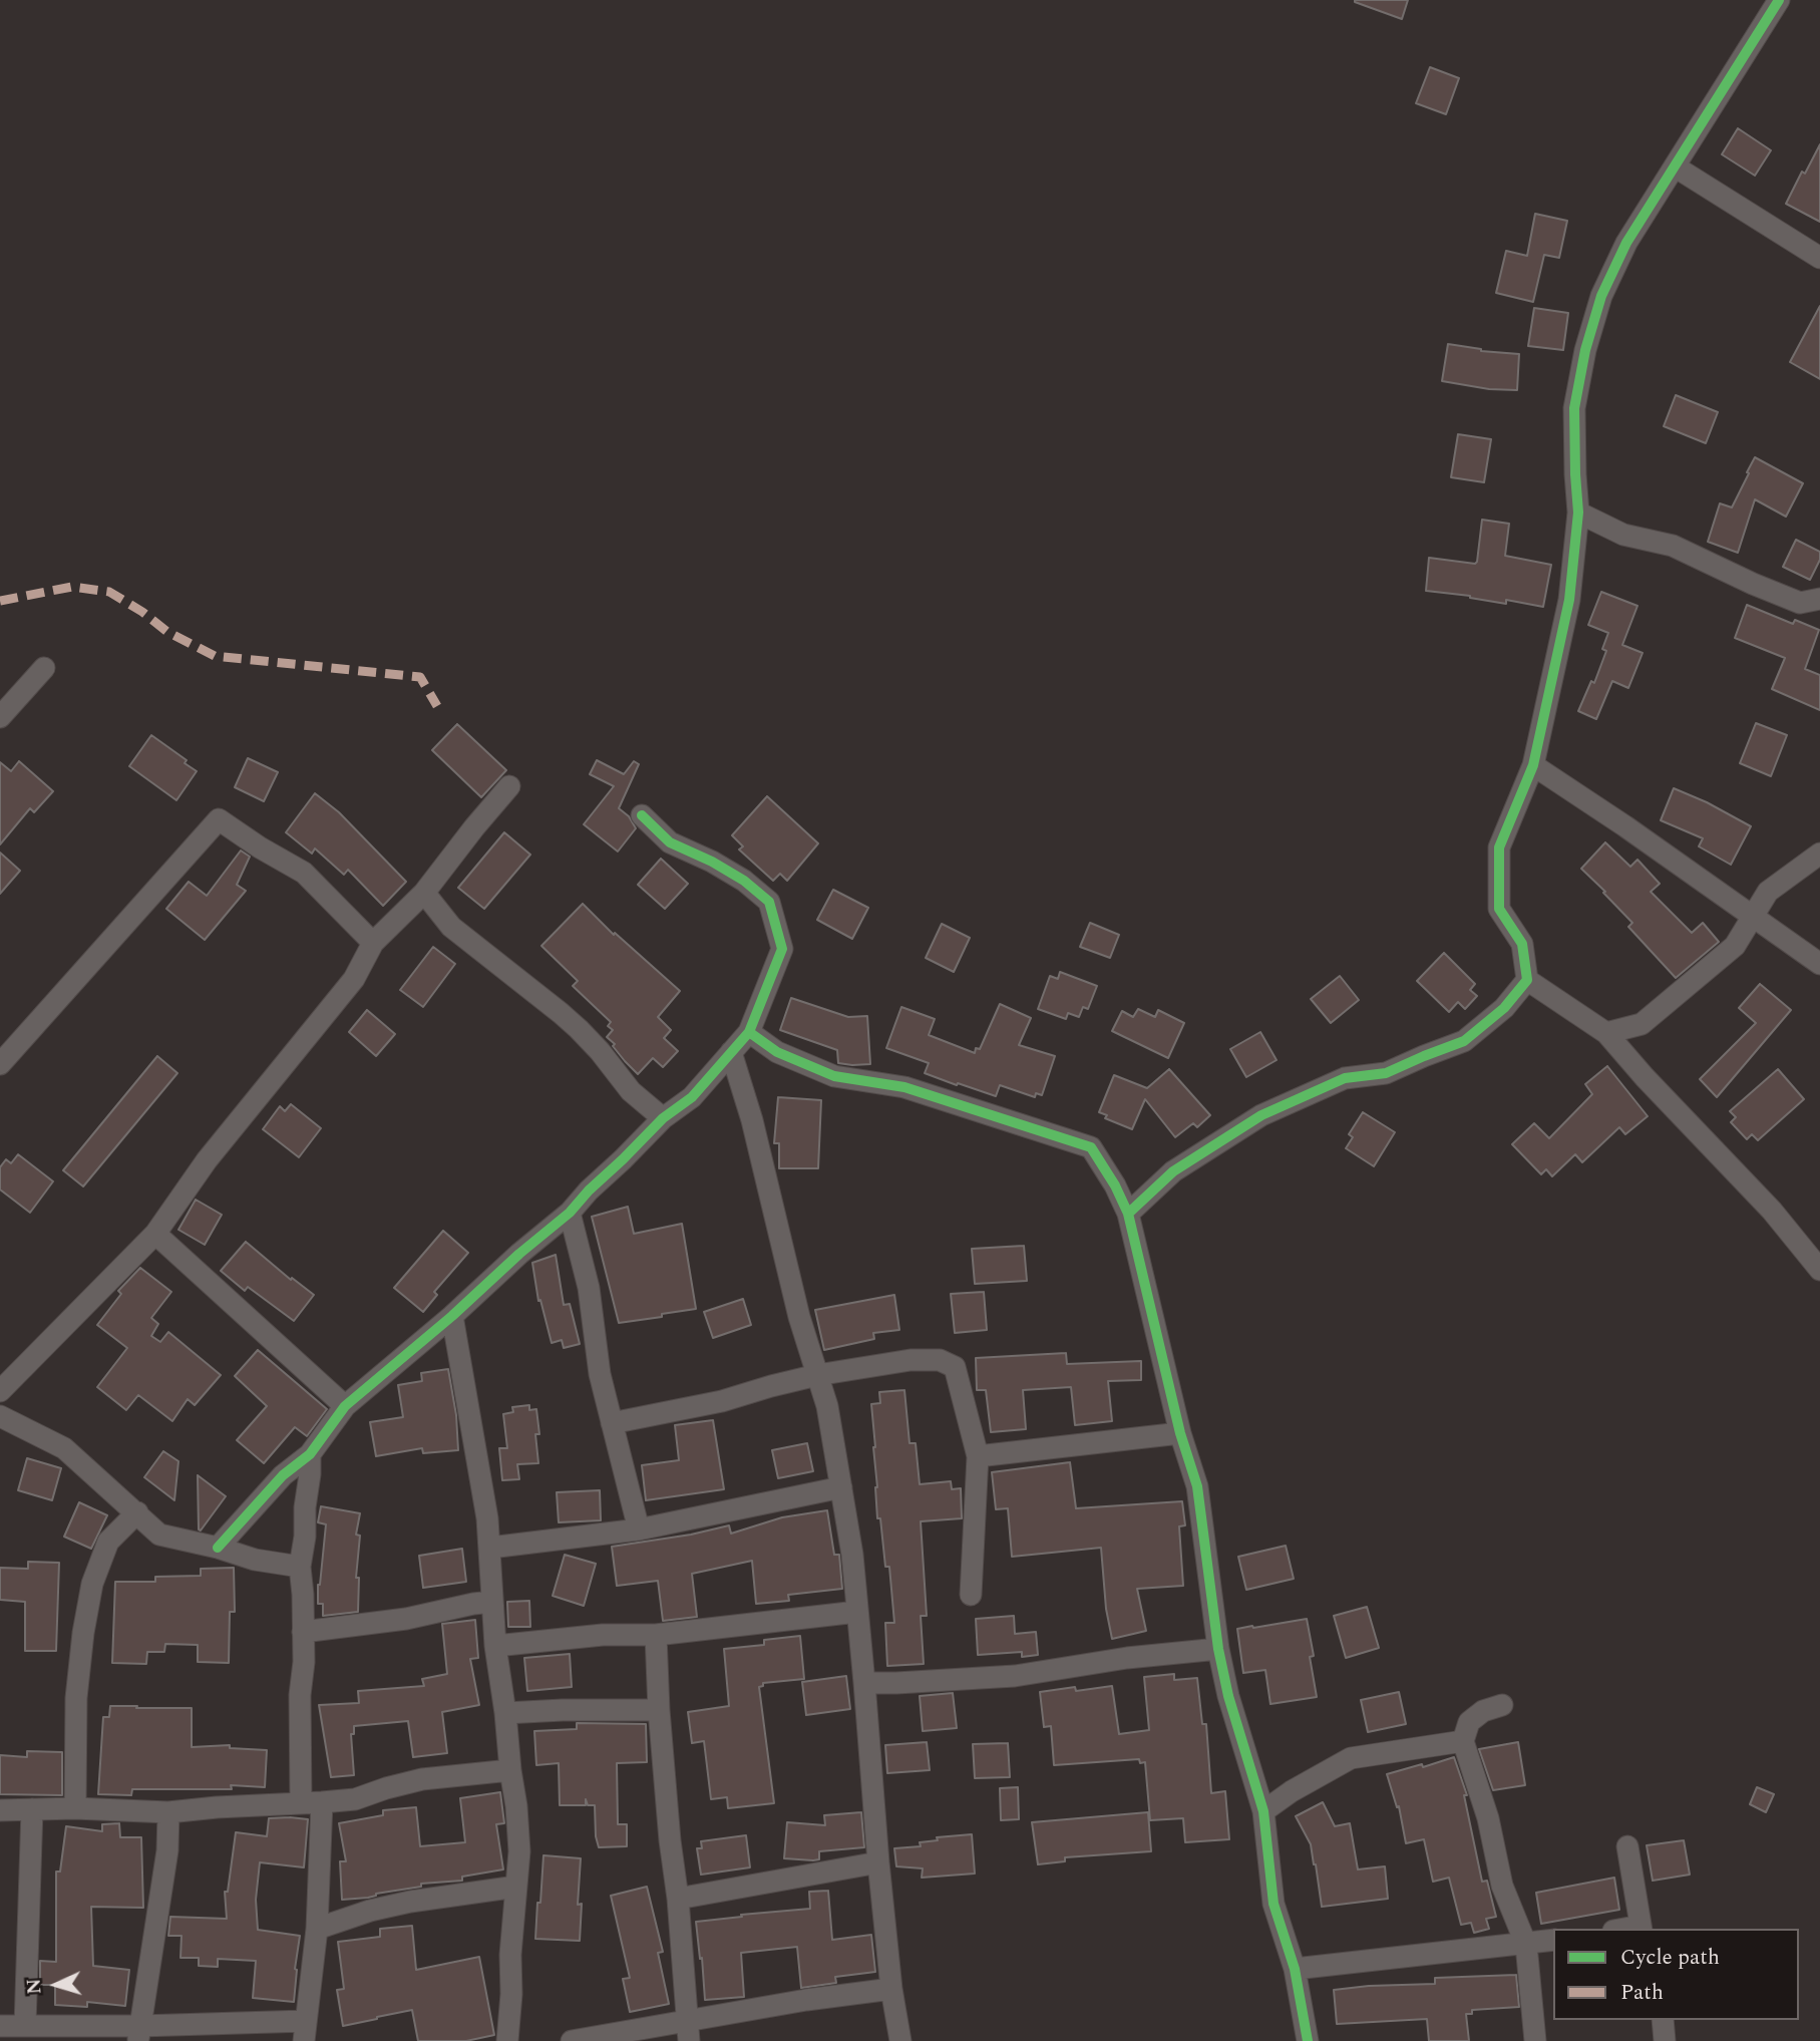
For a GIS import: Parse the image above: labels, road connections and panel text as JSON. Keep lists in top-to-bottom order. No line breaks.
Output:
{"legend":["Cycle path","Path"],"north":"left"}
